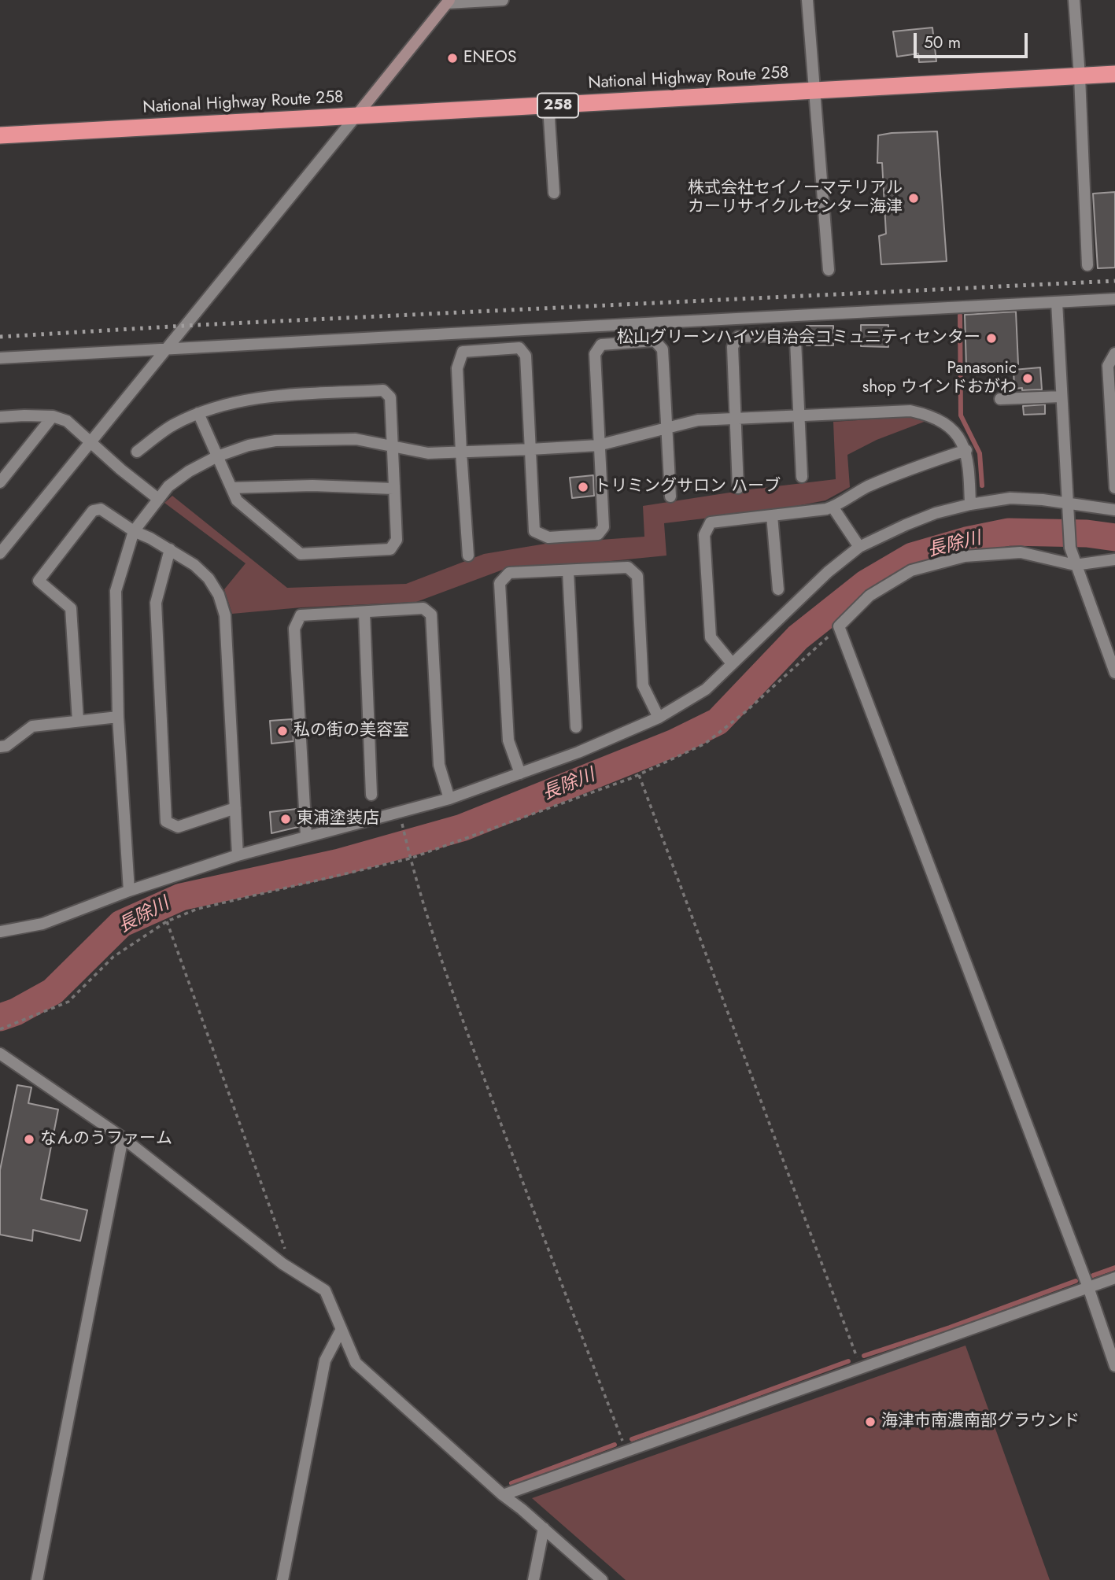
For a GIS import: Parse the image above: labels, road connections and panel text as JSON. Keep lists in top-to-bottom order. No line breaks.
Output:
{"streets":{"highway":["National Highway Route 258","258"]},"water":["長除川"],"places":["ENEOS","株式会社セイノーマテリアル カーリサイクルセンター海津","松山グリーンハイツ自治会コミュニティセンター","Panasonic shop ウインドおがわ","トリミングサロン ハーブ","私の街の美容室","東浦塗装店","なんのうファーム","海津市南濃南部グラウンド"],"scale_bar":"50 m"}
